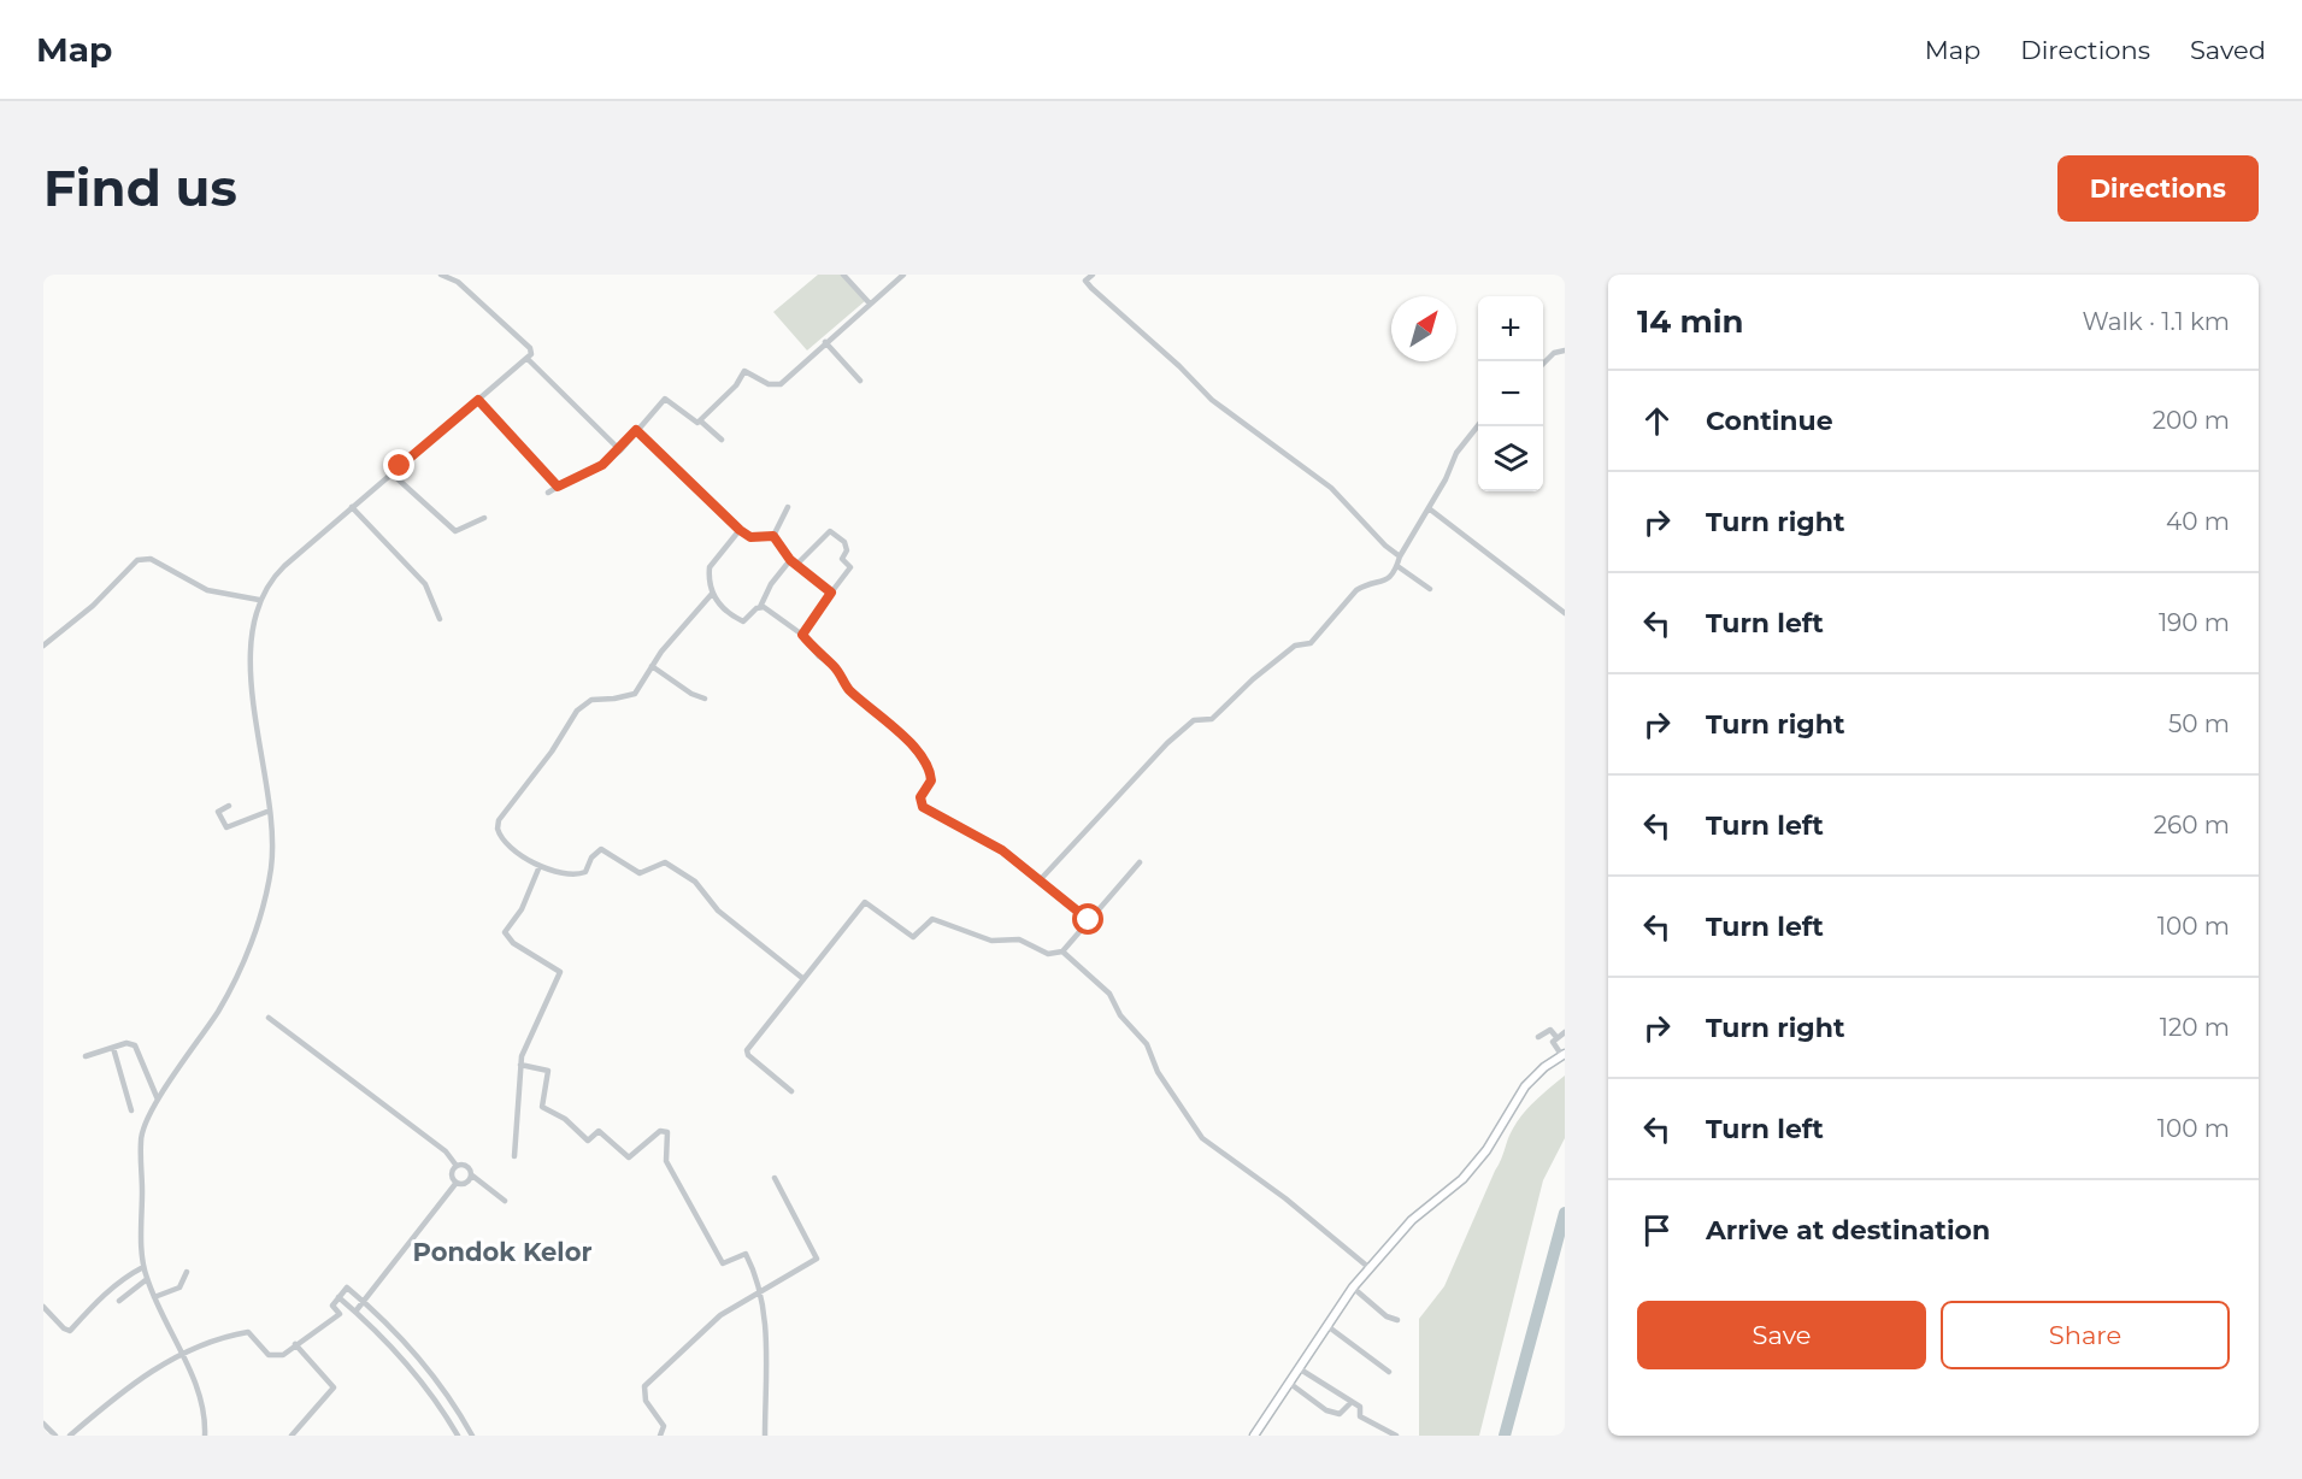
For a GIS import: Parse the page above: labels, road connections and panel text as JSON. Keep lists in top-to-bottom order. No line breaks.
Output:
{"districts":["Pondok Kelor"],"north":"top right","page":{"header":"Map","nav":["Map","Directions","Saved"],"buttons":["Directions",["Save","Share"]],"title":"Find us","heading":["14 min","Walk · 1.1 km"],"map_buttons":["+","−"],"list":[["Continue","200 m"],["Turn right","40 m"],["Turn left","190 m"],["Turn right","50 m"],["Turn left","260 m"],["Turn left","100 m"],["Turn right","120 m"],["Turn left","100 m"],"Arrive at destination"]}}
